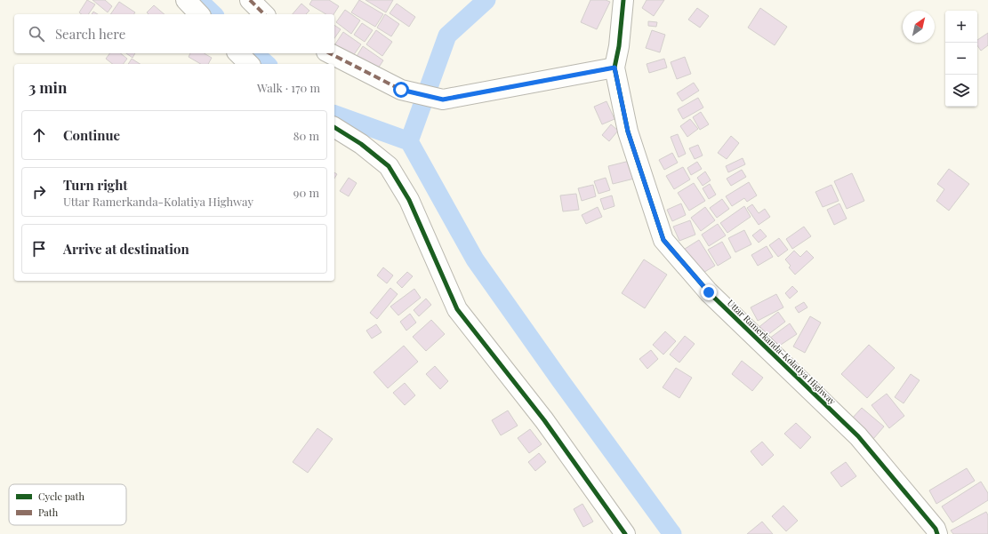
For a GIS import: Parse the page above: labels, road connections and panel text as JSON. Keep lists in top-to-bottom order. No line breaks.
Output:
{"streets":{"street":["Uttar Ramerkanda-Kolatiya Highway"]},"legend":["Cycle path","Path"],"north":"top right","page":{"map_buttons":["+","−"],"search":"Search here","heading":["3 min","Walk · 170 m"],"list":[["Continue","80 m"],["Turn right","Uttar Ramerkanda-Kolatiya Highway","90 m"],"Arrive at destination"]}}
